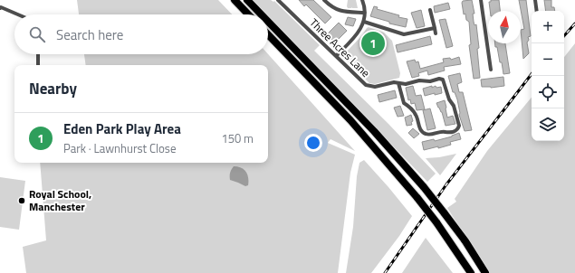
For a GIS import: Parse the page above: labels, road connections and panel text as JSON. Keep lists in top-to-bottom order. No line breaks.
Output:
{"streets":{"street":["Three Acres Lane"]},"places":["Royal School, Manchester"],"north":"top","page":{"map_buttons":["+","−"],"search":"Search here","pins":"1","heading":"Nearby","list":[{"mark":"1","name":"Eden Park Play Area","note":"Park · Lawnhurst Close","value":"150 m"}]}}
